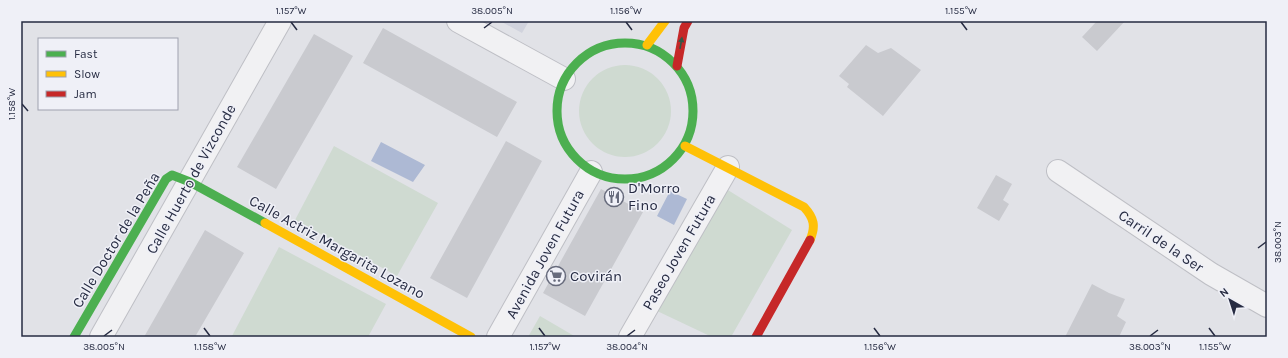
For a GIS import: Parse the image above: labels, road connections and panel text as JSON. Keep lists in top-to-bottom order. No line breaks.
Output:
{"streets":{"street":["Calle Huerto de Vizconde","Calle Doctor de la Peña","Carril de la Ser","Calle Actriz Margarita Lozano","Paseo Joven Futura","Avenida Joven Futura"]},"crossings":[["Calle Huerto de Vizconde","Calle Doctor de la Peña"],["Calle Huerto de Vizconde","Calle Actriz Margarita Lozano"],["Calle Doctor de la Peña","Calle Actriz Margarita Lozano"]],"places":{"restaurant":["D'Morro Fino"],"supermarket":["Covirán"]},"legend":["Fast","Slow","Jam"],"north":"top left","coordinates":["1.157°W","38.005°N","1.156°W","1.155°W","1.158°W","38.003°N","38.004°N"]}
